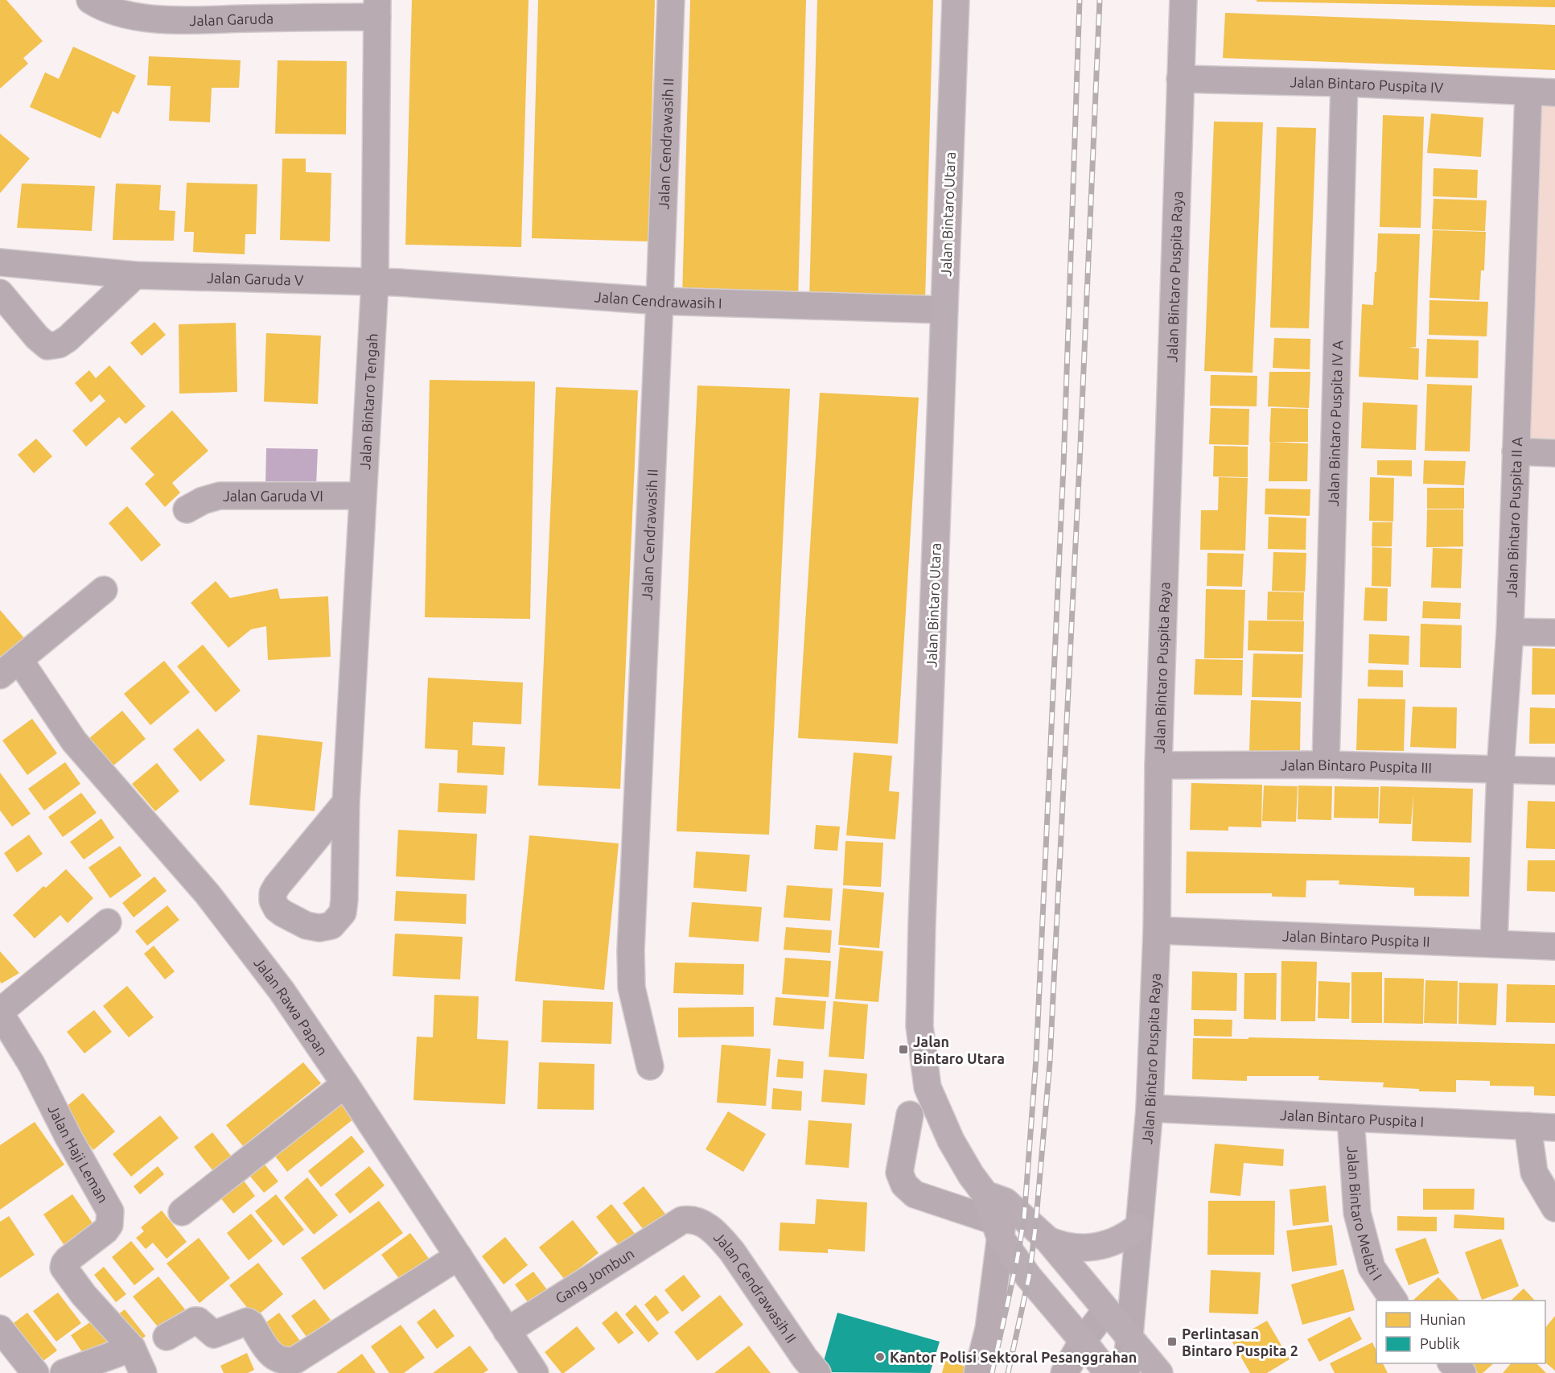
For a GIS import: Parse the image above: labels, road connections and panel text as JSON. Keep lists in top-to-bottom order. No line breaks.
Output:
{"streets":{"main road":["Jalan Bintaro Utara"],"street":["Jalan Garuda","Jalan Bintaro Puspita IV","Jalan Cendrawasih II","Jalan Bintaro Puspita Raya","Jalan Garuda V","Jalan Cendrawasih I","Jalan Bintaro Tengah","Jalan Bintaro Puspita IV A","Jalan Garuda VI","Jalan Bintaro Puspita II A","Jalan Bintaro Puspita III","Jalan Bintaro Puspita II","Jalan Rawa Papan","Jalan Bintaro Puspita I","Jalan Haji Leman","Jalan Bintaro Melati I","Gang Jombun"]},"crossings":[["Jalan Garuda","Jalan Bintaro Tengah"],["Jalan Bintaro Puspita IV","Jalan Bintaro Puspita Raya"],["Jalan Bintaro Puspita IV","Jalan Bintaro Puspita IV A"],["Jalan Bintaro Puspita IV","Jalan Bintaro Puspita II A"],["Jalan Cendrawasih II","Jalan Cendrawasih I"],["Jalan Cendrawasih II","Gang Jombun"],["Jalan Bintaro Utara","Jalan Cendrawasih I"],["Jalan Bintaro Puspita Raya","Jalan Bintaro Puspita III"],["Jalan Bintaro Puspita Raya","Jalan Bintaro Puspita II"],["Jalan Bintaro Puspita Raya","Jalan Bintaro Puspita I"],["Jalan Garuda V","Jalan Cendrawasih I"],["Jalan Garuda V","Jalan Bintaro Tengah"],["Jalan Cendrawasih I","Jalan Bintaro Tengah"],["Jalan Bintaro Tengah","Jalan Garuda VI"],["Jalan Bintaro Puspita IV A","Jalan Bintaro Puspita III"],["Jalan Bintaro Puspita II A","Jalan Bintaro Puspita III"],["Jalan Bintaro Puspita II A","Jalan Bintaro Puspita II"],["Jalan Rawa Papan","Gang Jombun"],["Jalan Bintaro Puspita I","Jalan Bintaro Melati I"]],"places":{"transit":["Jalan Bintaro Utara","Perlintasan Bintaro Puspita 2"],"other":["Kantor Polisi Sektoral Pesanggrahan"]},"legend":["Hunian","Publik"]}
